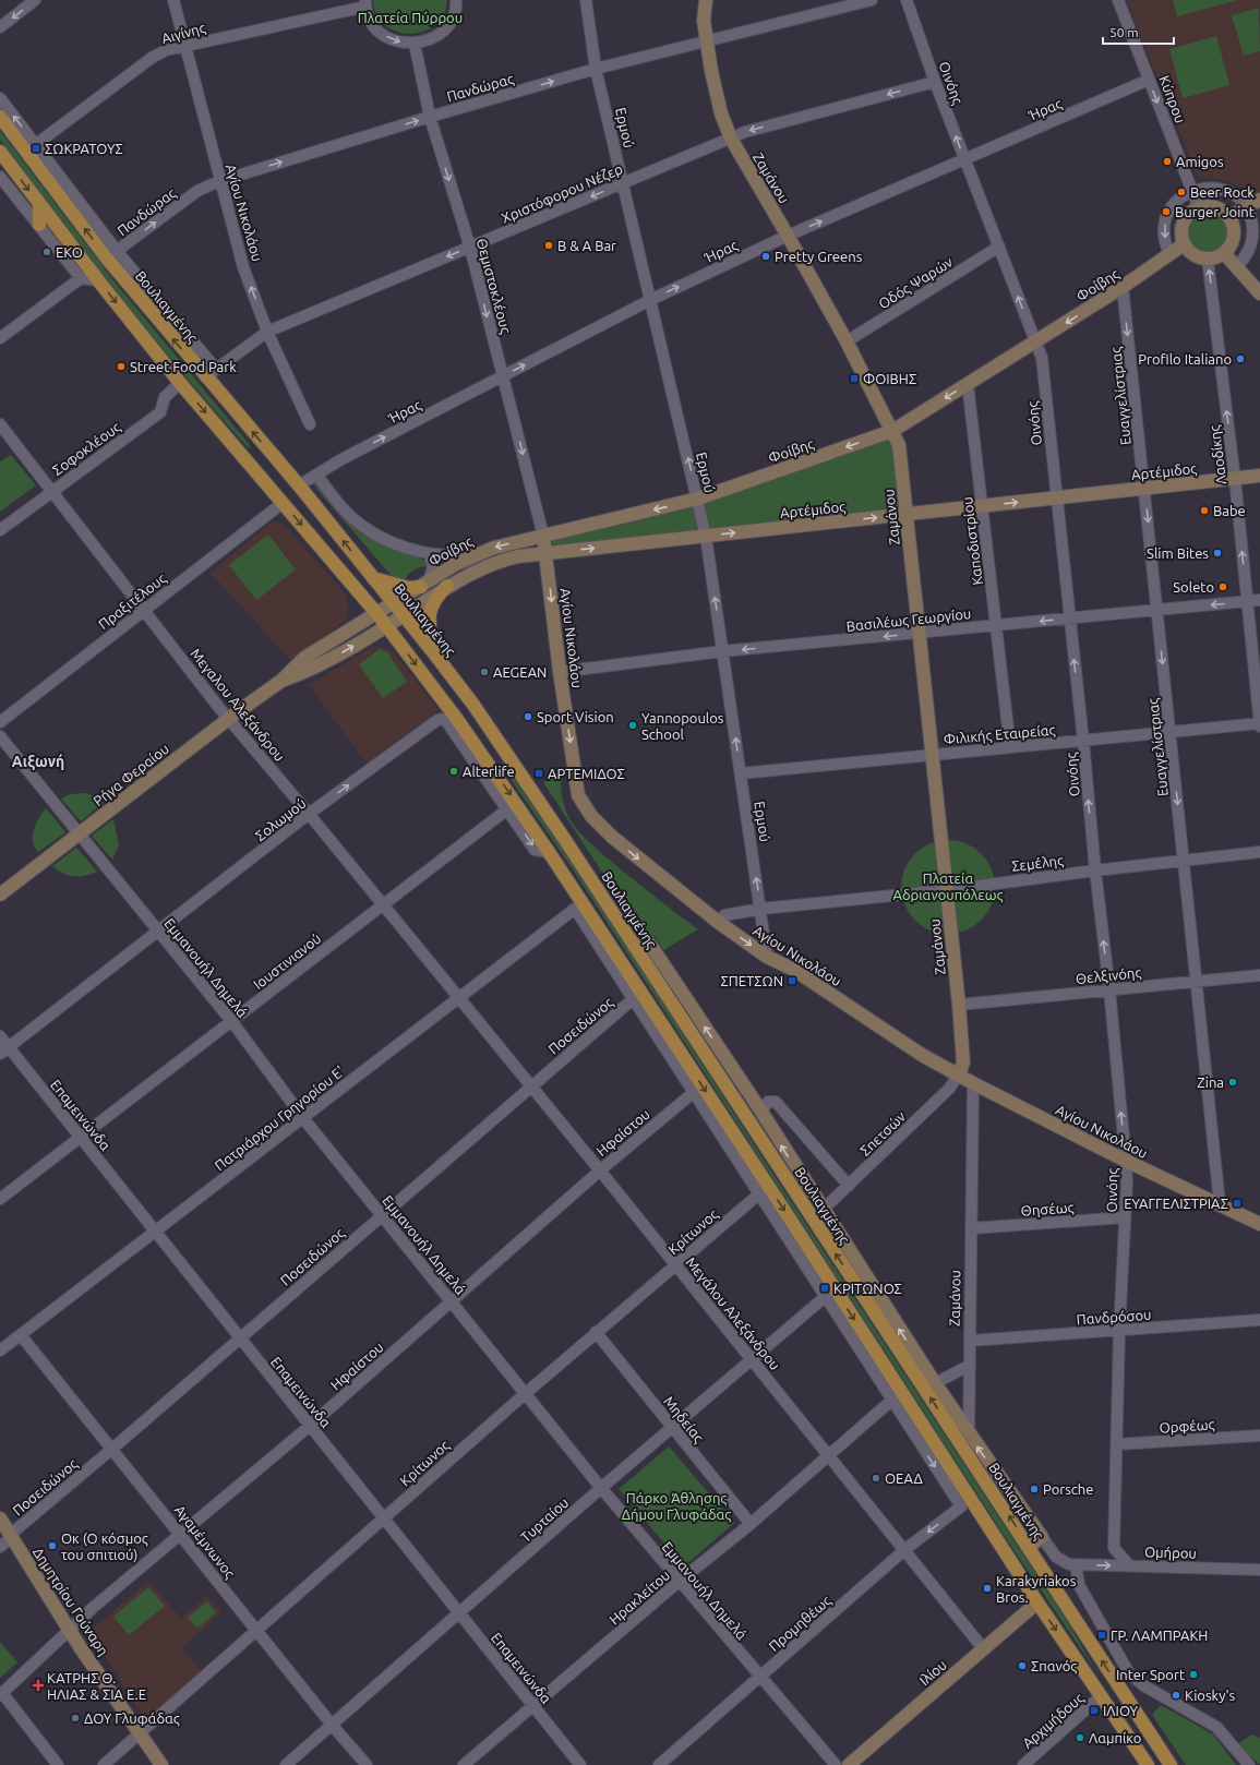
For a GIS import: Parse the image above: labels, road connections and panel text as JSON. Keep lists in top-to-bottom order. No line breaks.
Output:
{"streets":{"main road":["Βουλιαγμένης"],"street":["Αιγίνης","Οινόης","Πανδώρας","Κύπρου","Ήρας","Ερμού","Ζαμάνου","Χριστόφορου Νέζερ","Αγίου Νικολάου","Οδóς Ψαρών","Φοίβης","Θεμιστοκλέους","Ευαγγελίστριας","Σοφοκλέους","Λαοδίκης","Αρτέμιδος","Καποδιστρίου","Πραξιτέλους","Βασιλέως Γεωργίου","Μεγαλου Αλεξάνδρου","Φιλικής Εταιρείας","Ρήγα Φεραίου","Σολωμού","Σεμέλης","Ιουστινιανού","Εμμανουήλ Δημελά","Θελξινόης","Ποσειδώνος","Επαμεινώνδα","Πατριάρχου Γρηγορίου E'","Ηφαίστου","Σπετσών","Θησέως","Κρίτωνος","Μεγάλου Αλεξάνδρου","Πανδρόσου","Μηδείας","Ορφέως","Τυρταίου","Αγαμέμνωνος","Ομήρου","Ηρακλείτου","Δημητρίου Γούναρη","Προμηθέως","Ιλίου","Αρχιμήδους"]},"crossings":[["Αιγίνης","Αγίου Νικολάου"],["Οινόης","Ήρας"],["Οινόης","Χριστόφορου Νέζερ"],["Οινόης","Αγίου Νικολάου"],["Οινόης","Οδóς Ψαρών"],["Οινόης","Φοίβης"],["Οινόης","Αρτέμιδος"],["Οινόης","Βασιλέως Γεωργίου"],["Οινόης","Φιλικής Εταιρείας"],["Οινόης","Σεμέλης"],["Οινόης","Θελξινόης"],["Οινόης","Θησέως"],["Οινόης","Πανδρόσου"],["Οινόης","Ορφέως"],["Οινόης","Ομήρου"],["Πανδώρας","Ερμού"],["Πανδώρας","Ζαμάνου"],["Πανδώρας","Αγίου Νικολάου"],["Πανδώρας","Θεμιστοκλέους"],["Κύπρου","Ήρας"],["Κύπρου","Φοίβης"],["Κύπρου","Λαοδίκης"],["Ήρας","Ερμού"],["Ήρας","Ζαμάνου"],["Ήρας","Θεμιστοκλέους"],["Ήρας","Βουλιαγμένης"],["Ερμού","Χριστόφορου Νέζερ"],["Ερμού","Αγίου Νικολάου"],["Ερμού","Φοίβης"],["Ερμού","Αρτέμιδος"],["Ερμού","Βασιλέως Γεωργίου"],["Ερμού","Φιλικής Εταιρείας"],["Ερμού","Σεμέλης"],["Ζαμάνου","Χριστόφορου Νέζερ"],["Ζαμάνου","Αγίου Νικολάου"],["Ζαμάνου","Οδóς Ψαρών"],["Ζαμάνου","Φοίβης"],["Ζαμάνου","Αρτέμιδος"],["Ζαμάνου","Βασιλέως Γεωργίου"],["Ζαμάνου","Φιλικής Εταιρείας"],["Ζαμάνου","Σεμέλης"],["Ζαμάνου","Θελξινόης"],["Ζαμάνου","Σπετσών"],["Ζαμάνου","Θησέως"],["Ζαμάνου","Πανδρόσου"],["Χριστόφορου Νέζερ","Αγίου Νικολάου"],["Χριστόφορου Νέζερ","Θεμιστοκλέους"],["Χριστόφορου Νέζερ","Βουλιαγμένης"],["Αγίου Νικολάου","Φοίβης"],["Αγίου Νικολάου","Θεμιστοκλέους"],["Αγίου Νικολάου","Ευαγγελίστριας"],["Αγίου Νικολάου","Αρτέμιδος"],["Αγίου Νικολάου","Βασιλέως Γεωργίου"],["Αγίου Νικολάου","Σεμέλης"],["Αγίου Νικολάου","Σπετσών"],["Φοίβης","Θεμιστοκλέους"],["Φοίβης","Βουλιαγμένης"],["Φοίβης","Ευαγγελίστριας"],["Φοίβης","Λαοδίκης"],["Φοίβης","Καποδιστρίου"],["Φοίβης","Ρήγα Φεραίου"],["Βουλιαγμένης","Αρτέμιδος"],["Ευαγγελίστριας","Αρτέμιδος"],["Ευαγγελίστριας","Βασιλέως Γεωργίου"],["Ευαγγελίστριας","Φιλικής Εταιρείας"],["Ευαγγελίστριας","Σεμέλης"],["Ευαγγελίστριας","Θελξινόης"],["Σοφοκλέους","Μεγαλου Αλεξάνδρου"],["Λαοδίκης","Αρτέμιδος"],["Λαοδίκης","Βασιλέως Γεωργίου"],["Λαοδίκης","Φιλικής Εταιρείας"],["Αρτέμιδος","Καποδιστρίου"],["Αρτέμιδος","Ρήγα Φεραίου"],["Καποδιστρίου","Βασιλέως Γεωργίου"],["Καποδιστρίου","Φιλικής Εταιρείας"],["Πραξιτέλους","Μεγαλου Αλεξάνδρου"],["Μεγαλου Αλεξάνδρου","Ρήγα Φεραίου"],["Μεγαλου Αλεξάνδρου","Σολωμού"],["Μεγαλου Αλεξάνδρου","Ιουστινιανού"],["Μεγαλου Αλεξάνδρου","Πατριάρχου Γρηγορίου E'"],["Μεγαλου Αλεξάνδρου","Μεγάλου Αλεξάνδρου"],["Ρήγα Φεραίου","Εμμανουήλ Δημελά"],["Σολωμού","Ιουστινιανού"],["Σολωμού","Εμμανουήλ Δημελά"],["Σολωμού","Επαμεινώνδα"],["Ιουστινιανού","Εμμανουήλ Δημελά"],["Ιουστινιανού","Επαμεινώνδα"],["Εμμανουήλ Δημελά","Ποσειδώνος"],["Εμμανουήλ Δημελά","Πατριάρχου Γρηγορίου E'"],["Εμμανουήλ Δημελά","Ηφαίστου"],["Εμμανουήλ Δημελά","Κρίτωνος"],["Εμμανουήλ Δημελά","Τυρταίου"],["Εμμανουήλ Δημελά","Ηρακλείτου"],["Εμμανουήλ Δημελά","Προμηθέως"],["Ποσειδώνος","Επαμεινώνδα"],["Ποσειδώνος","Πατριάρχου Γρηγορίου E'"],["Ποσειδώνος","Μεγάλου Αλεξάνδρου"],["Ποσειδώνος","Αγαμέμνωνος"],["Ποσειδώνος","Δημητρίου Γούναρη"],["Επαμεινώνδα","Πατριάρχου Γρηγορίου E'"],["Επαμεινώνδα","Ηφαίστου"],["Επαμεινώνδα","Κρίτωνος"],["Επαμεινώνδα","Τυρταίου"],["Επαμεινώνδα","Ηρακλείτου"],["Πατριάρχου Γρηγορίου E'","Μεγάλου Αλεξάνδρου"],["Πατριάρχου Γρηγορίου E'","Αγαμέμνωνος"],["Ηφαίστου","Μεγάλου Αλεξάνδρου"],["Ηφαίστου","Αγαμέμνωνος"],["Ηφαίστου","Δημητρίου Γούναρη"],["Κρίτωνος","Μεγάλου Αλεξάνδρου"],["Κρίτωνος","Μηδείας"],["Κρίτωνος","Αγαμέμνωνος"],["Κρίτωνος","Δημητρίου Γούναρη"],["Μεγάλου Αλεξάνδρου","Τυρταίου"],["Μεγάλου Αλεξάνδρου","Ηρακλείτου"],["Μεγάλου Αλεξάνδρου","Προμηθέως"],["Μεγάλου Αλεξάνδρου","Ιλίου"],["Μηδείας","Τυρταίου"],["Μηδείας","Ηρακλείτου"],["Τυρταίου","Αγαμέμνωνος"],["Ηρακλείτου","Προμηθέως"]],"one_way":["Οινόης","Πανδώρας","Κύπρου","Ήρας","Ερμού","Χριστόφορου Νέζερ","Φοίβης","Θεμιστοκλέους","Ευαγγελίστριας","Λαοδίκης","Αρτέμιδος","Βασιλέως Γεωργίου"],"districts":["Αιξωνή"],"parks":["Πλατεία Πύρρου","Πλατεία Αδριανουπόλεως","Πάρκο Άθλησης Δήμου Γλυφάδας"],"places":{"transit":["ΣΩΚΡΑΤΟΥΣ","ΦΟΙΒΗΣ","ΑΡΤΕΜΙΔΟΣ","ΣΠΕΤΣΩΝ","ΕΥΑΓΓΕΛΙΣΤΡΙΑΣ","ΚΡΙΤΩΝΟΣ","ΓΡ. ΛΑΜΠΡΑΚΗ","ΙΛΙΟΥ"],"other":["Amigos","Beer Rock","Burger Joint","B & A Bar","EKO","Pretty Greens","Profilo Italiano","Street Food Park","Babe","Slim Bites","Soleto","AEGEAN","Sport Vision","Yannopoulos School","Alterlife","Zina","ΟΕΑΔ","Porsche","Οκ (Ο κόσμος του σπιτιού)","Karakyriakos Bros.","Σπανός","Inter Sport","Kiosky's","ΔΟΥ Γλυφάδας","Λαμπίκο"],"health":["ΚΑΤΡΗΣ Θ. ΗΛΙΑΣ & ΣΙΑ Ε.Ε"]},"scale_bar":"50 m"}
